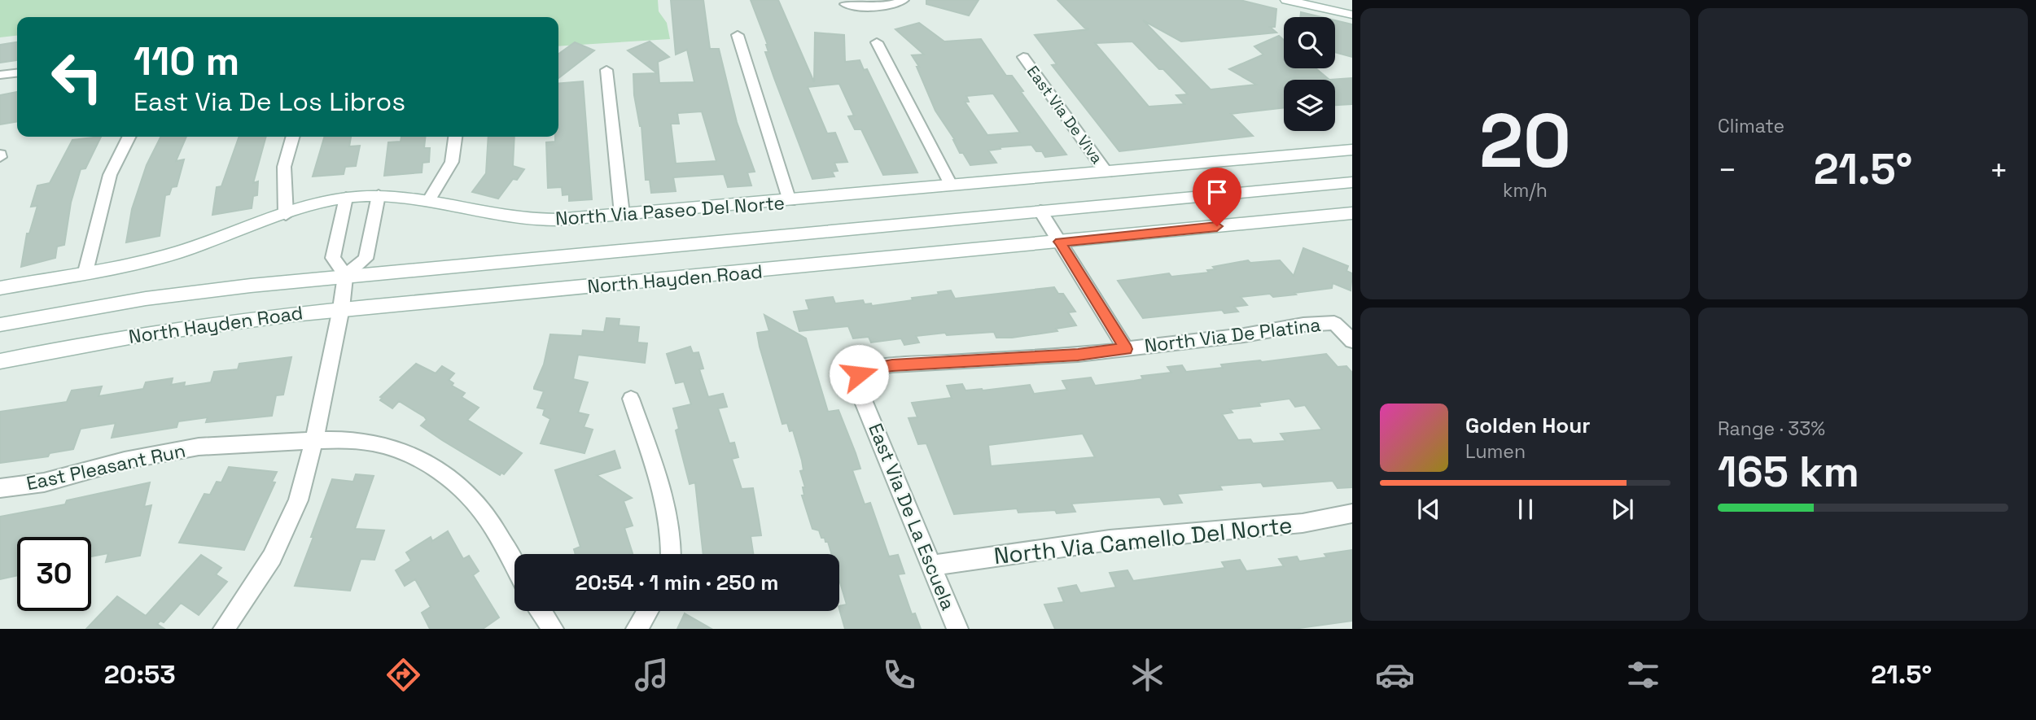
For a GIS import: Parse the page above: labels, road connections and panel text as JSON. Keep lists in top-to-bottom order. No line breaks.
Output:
{"streets":{"main road":["North Via Paseo Del Norte","North Hayden Road"],"street":["East Via De Viva","North Via De Platina","East Pleasant Run","East Via De La Escuela","North Via Camello Del Norte"]},"crossings":[["East Via De Viva","North Via Paseo Del Norte"],["North Via De Platina","East Via De La Escuela"],["East Via De La Escuela","North Via Camello Del Norte"]],"page":{"tile":[["20","km/h"],"Climate",["Range · 33%","165 km"]],"turn":["110 m","East Via De Los Libros"],"heat":["−","21.5°","+"],"song":["Golden Hour","Lumen"],"limit":"30","trip":"20:54 · 1 min · 250 m","tabs":["20:53","21.5°"]}}
